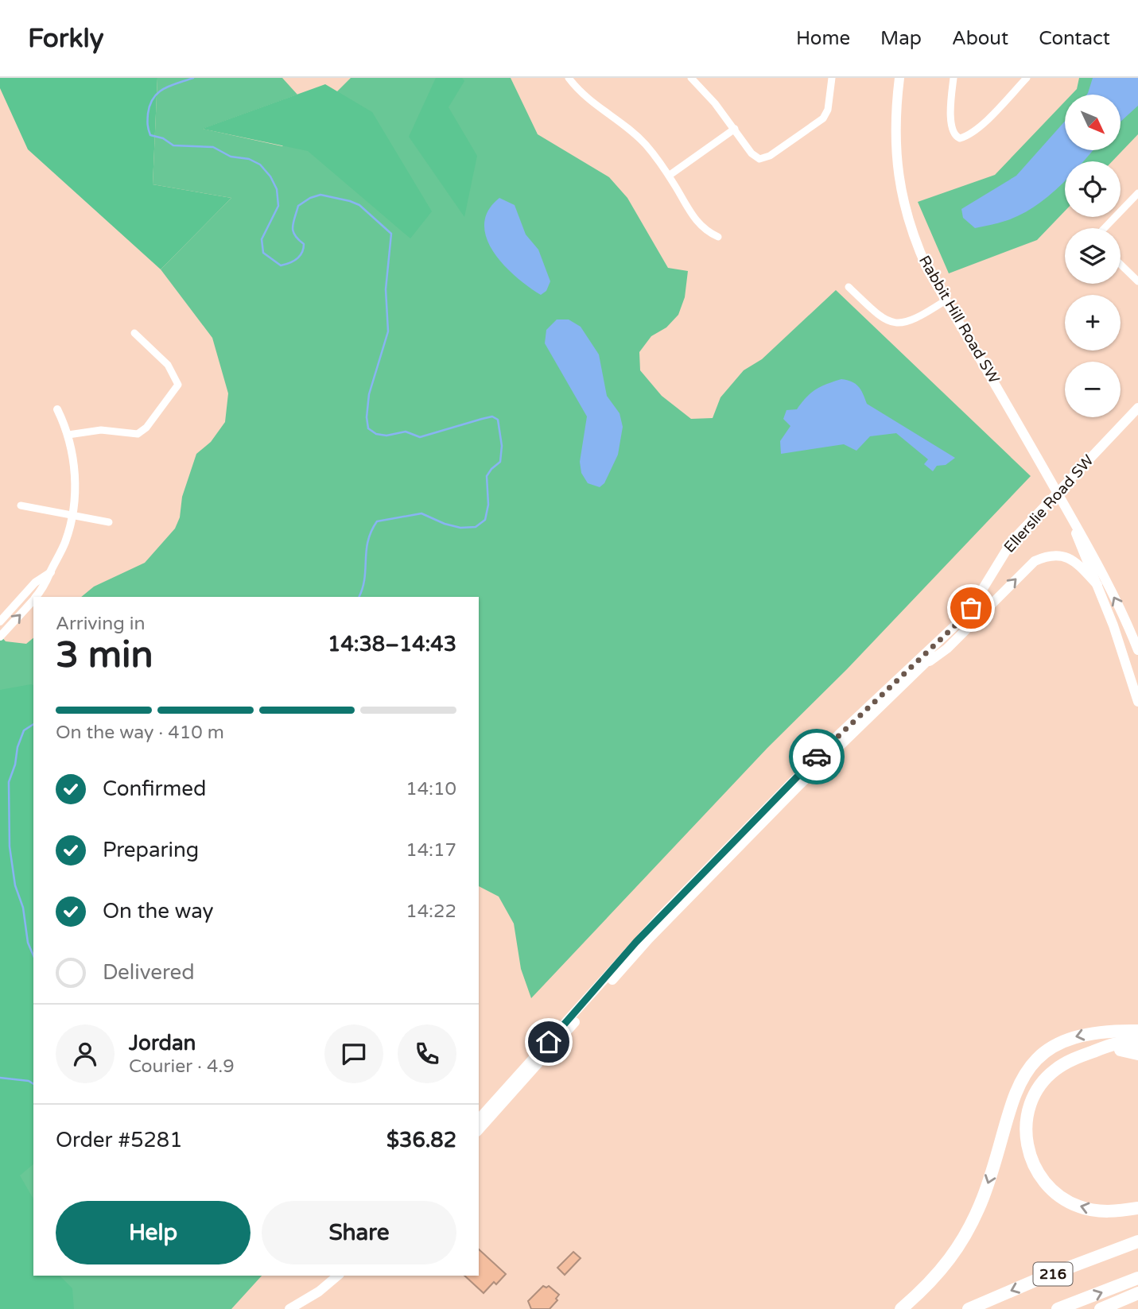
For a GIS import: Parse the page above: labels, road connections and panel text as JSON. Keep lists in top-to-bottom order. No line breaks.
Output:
{"streets":{"highway":["216"],"main road":["Rabbit Hill Road SW","Ellerslie Road SW"]},"crossings":[["Rabbit Hill Road SW","Ellerslie Road SW"]],"north":"bottom right","page":{"header":"Forkly","nav":["Home","Map","About","Contact"],"map_buttons":["+","−"],"heading":["3 min","Arriving in","14:38–14:43"],"panel":["Jordan","Courier · 4.9","Order #5281","$36.82"],"bar":"On the way · 410 m","list":[["Confirmed","14:10"],["Preparing","14:17"],["On the way","14:22"],"Delivered"],"buttons":["Help","Share"]}}
